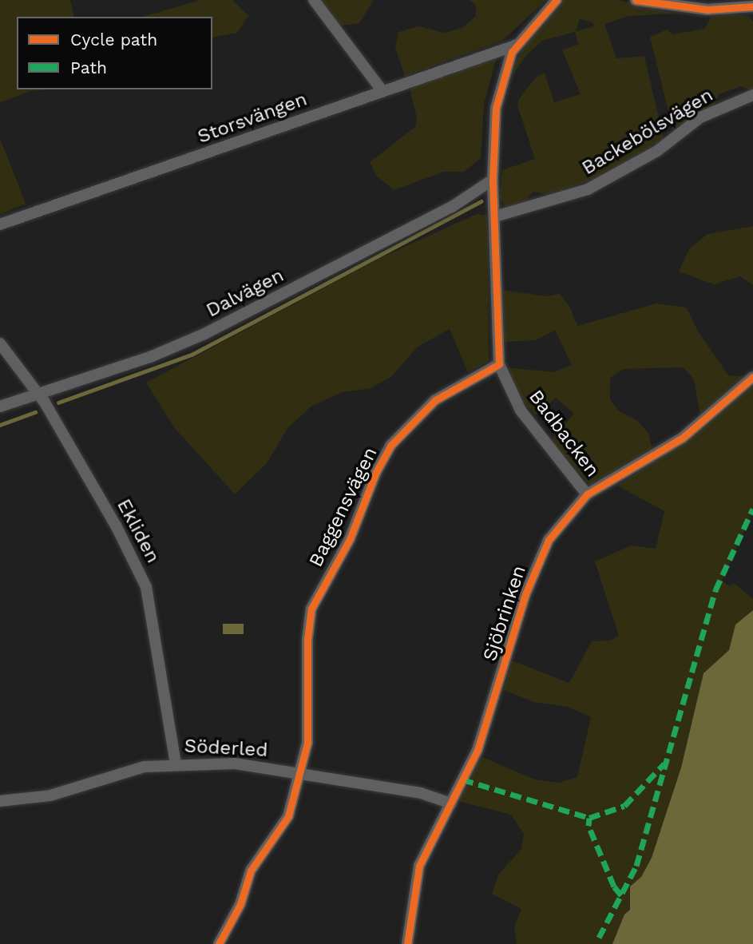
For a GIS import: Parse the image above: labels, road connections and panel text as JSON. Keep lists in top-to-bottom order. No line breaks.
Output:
{"streets":{"street":["Storsvängen","Backebölsvägen","Dalvägen","Badbacken","Baggensvägen","Ekliden","Sjöbrinken","Söderled"]},"crossings":[["Dalvägen","Ekliden"],["Badbacken","Baggensvägen"],["Badbacken","Sjöbrinken"],["Baggensvägen","Söderled"],["Ekliden","Söderled"],["Sjöbrinken","Söderled"]],"legend":["Cycle path","Path"]}
